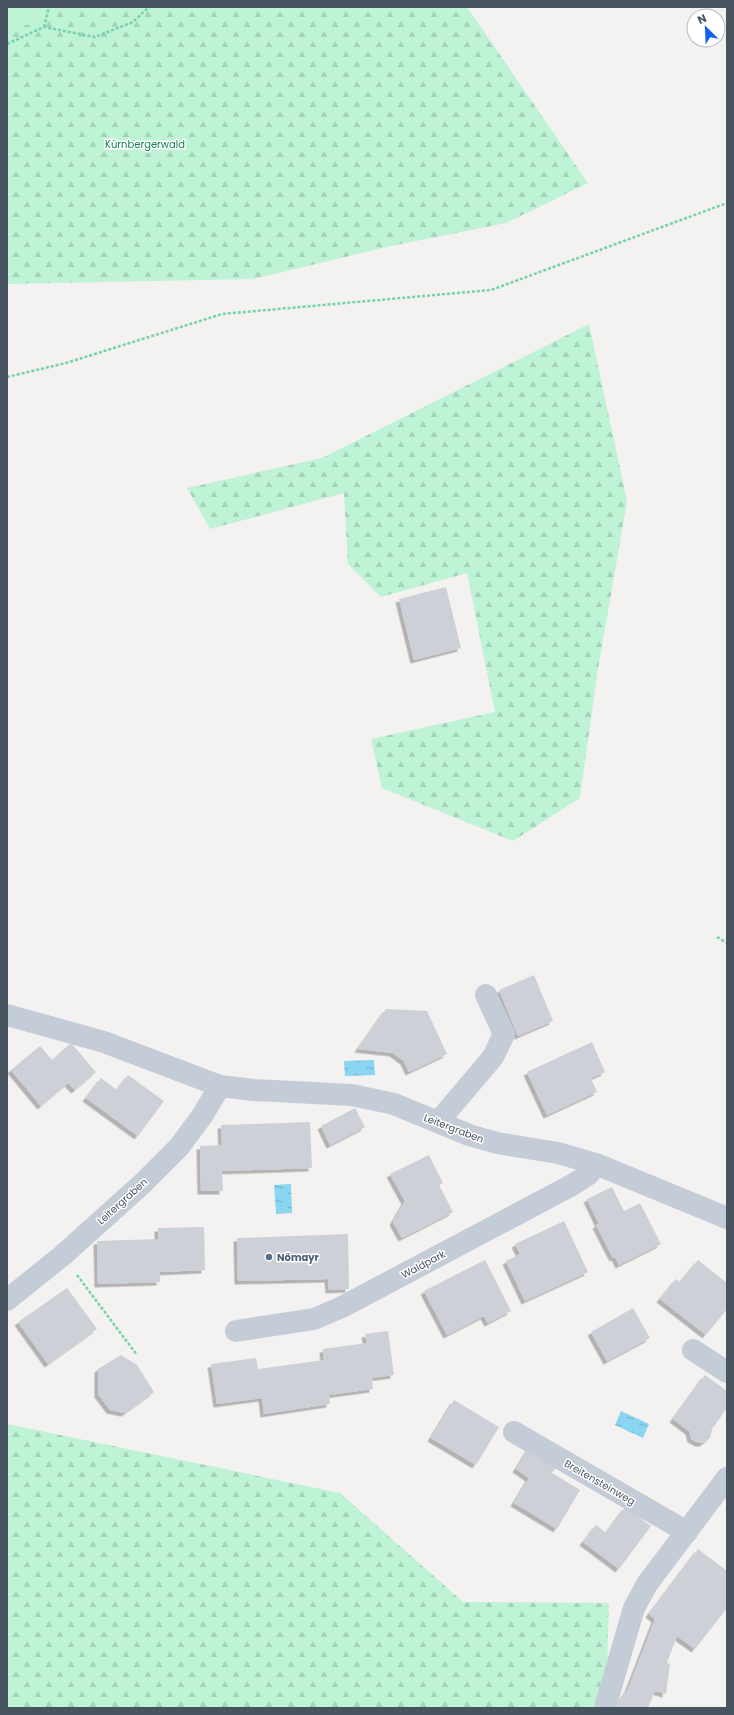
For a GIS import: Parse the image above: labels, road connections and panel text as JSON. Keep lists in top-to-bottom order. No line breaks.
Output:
{"streets":{"street":["Leitergraben","Waldpark","Breitensteinweg"]},"crossings":[["Leitergraben","Waldpark"]],"parks":["Kürnbergerwald"],"places":["Nömayr"],"north":"top left"}
